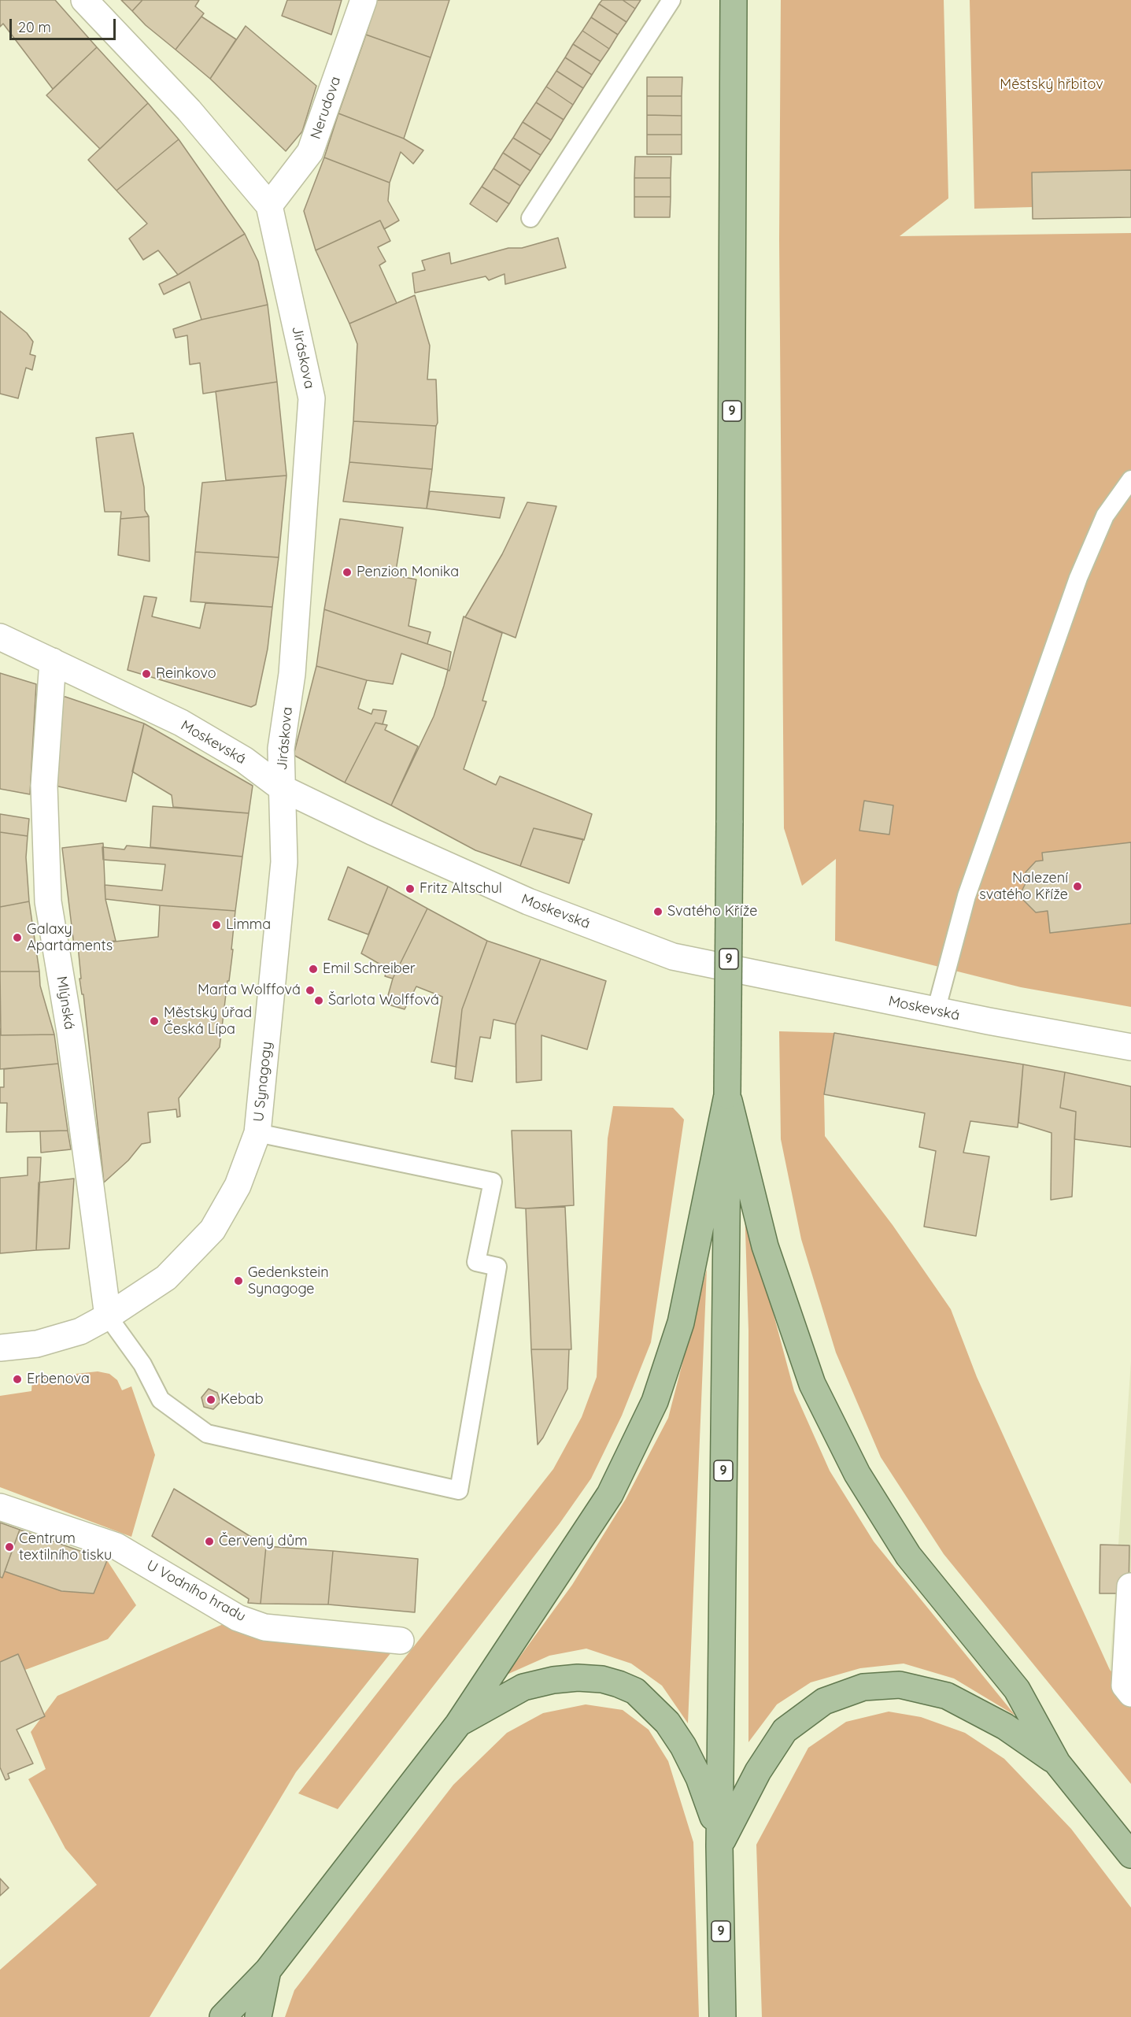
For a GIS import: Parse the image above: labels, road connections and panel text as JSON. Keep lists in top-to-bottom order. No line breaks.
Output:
{"streets":{"main road":["9"],"street":["Nerudova","Jiráskova","Moskevská","Mlýnská","U Synagogy","U Vodního hradu"]},"crossings":[["Nerudova","Jiráskova"],["Jiráskova","Moskevská"],["Jiráskova","U Synagogy"],["Moskevská","Mlýnská"],["Moskevská","U Synagogy"],["Mlýnská","U Synagogy"]],"parks":["Městský hřbitov"],"places":["Penzion Monika","Reinkovo","Nalezení svatého Kříže","Fritz Altschul","Svatého Kříže","Limma","Galaxy Apartaments","Emil Schreiber","Marta Wolffová","Šarlota Wolffová","Městský úřad Česká Lípa","Gedenkstein Synagoge","Erbenova","Kebab","Červený dům","Centrum textilního tisku"],"scale_bar":"20 m"}
